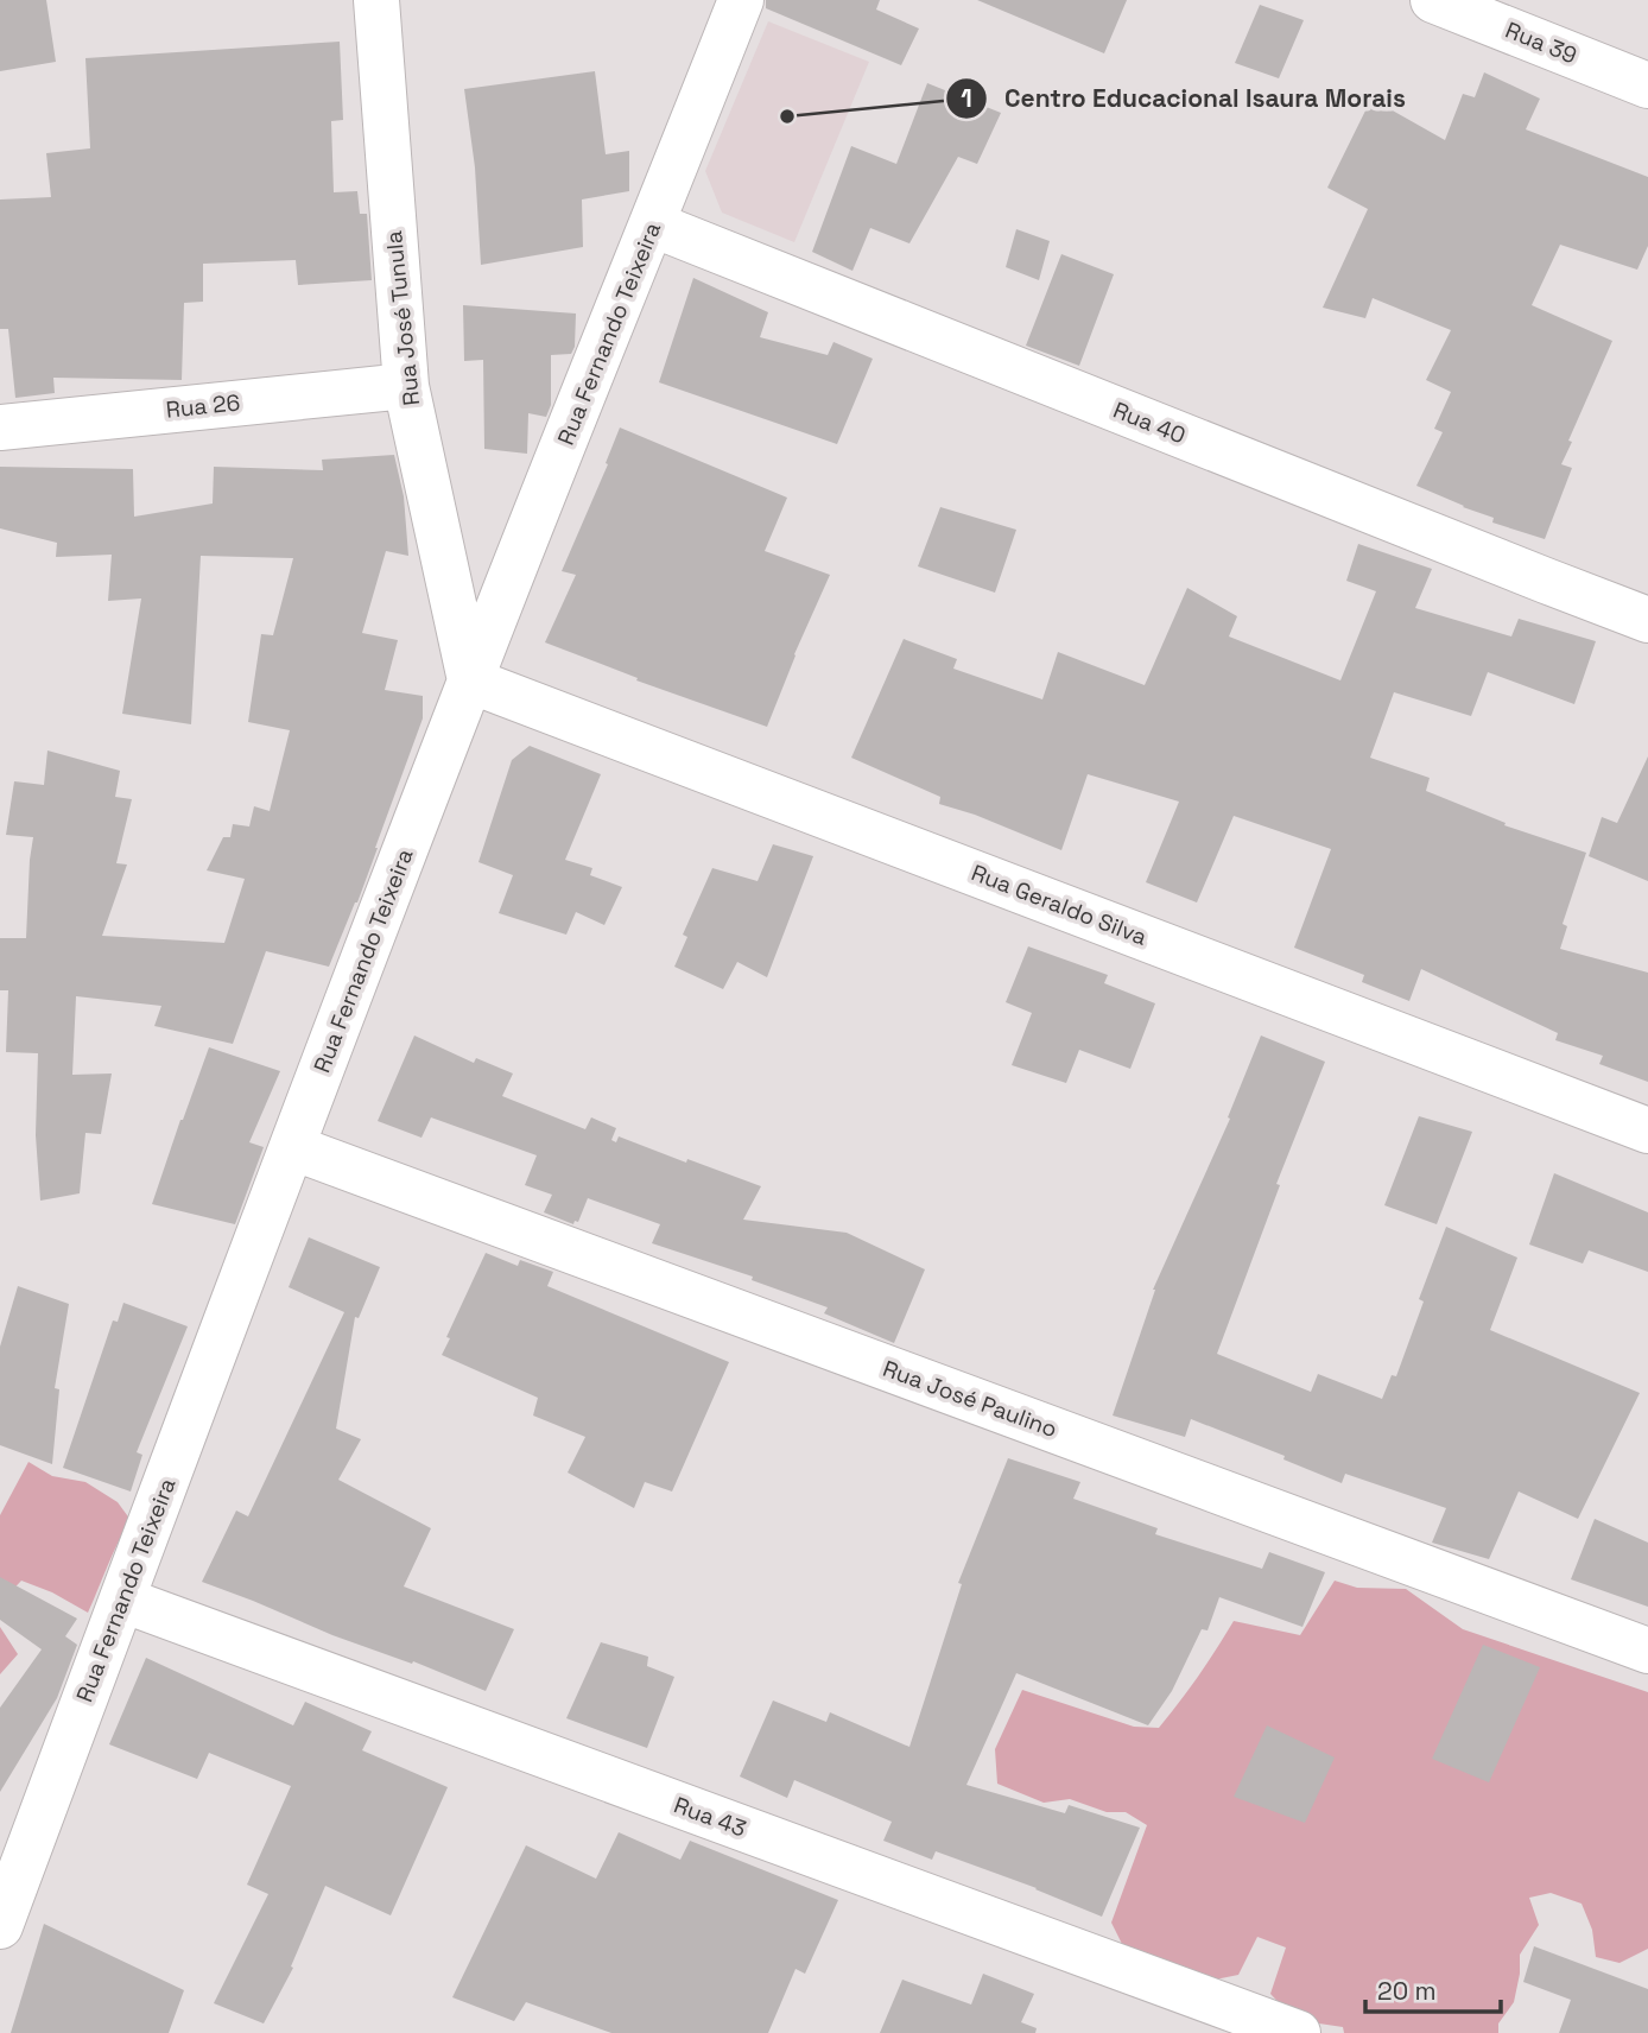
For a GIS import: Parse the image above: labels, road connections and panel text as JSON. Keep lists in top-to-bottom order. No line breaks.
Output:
{"streets":{"street":["Rua 39","Rua José Tunula","Rua Fernando Teixeira","Rua 26","Rua 40","Rua Geraldo Silva","Rua José Paulino","Rua 43"]},"crossings":[["Rua José Tunula","Rua Fernando Teixeira"],["Rua José Tunula","Rua 26"],["Rua José Tunula","Rua Geraldo Silva"],["Rua Fernando Teixeira","Rua 40"],["Rua Fernando Teixeira","Rua Geraldo Silva"],["Rua Fernando Teixeira","Rua José Paulino"],["Rua Fernando Teixeira","Rua 43"]],"places":["Centro Educacional Isaura Morais"],"scale_bar":"20 m"}
